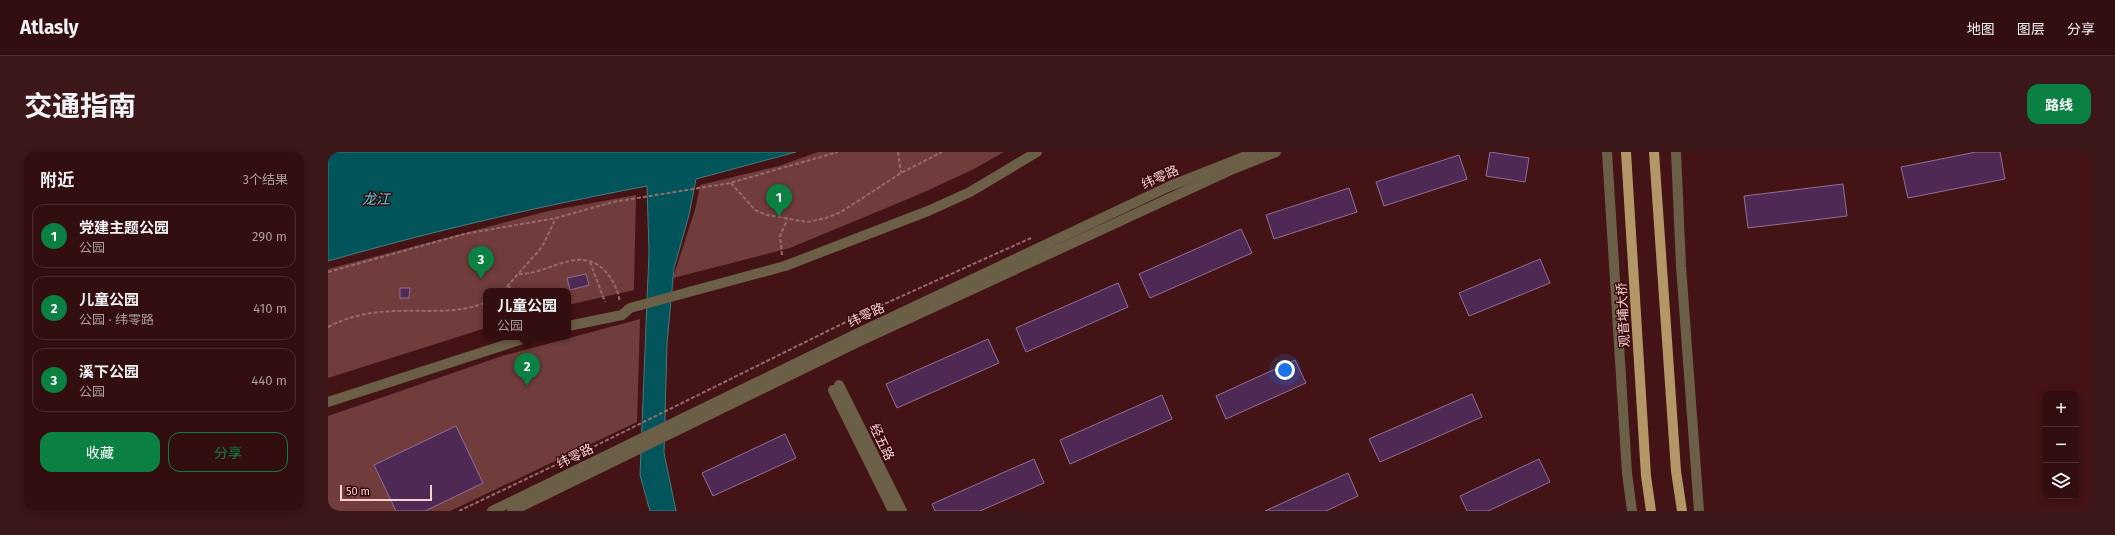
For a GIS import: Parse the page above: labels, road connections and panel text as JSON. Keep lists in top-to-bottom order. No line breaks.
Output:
{"streets":{"main road":["观音埔大桥"],"street":["纬零路","经五路"]},"water":["龙江"],"scale_bar":"50 m","page":{"header":"Atlasly","nav":["地图","图层","分享"],"title":"交通指南","buttons":["路线",["收藏","分享"]],"heading":["附近","3个结果"],"pins":["1","3","2"],"list":[{"mark":"1","name":"党建主题公园","note":"公园","value":"290 m"},{"mark":"2","name":"儿童公园","note":"公园 · 纬零路","value":"410 m"},{"mark":"3","name":"溪下公园","note":"公园","value":"440 m"}],"popup":["儿童公园","公园"],"map_buttons":["+","−"],"scale":"50 m"}}
